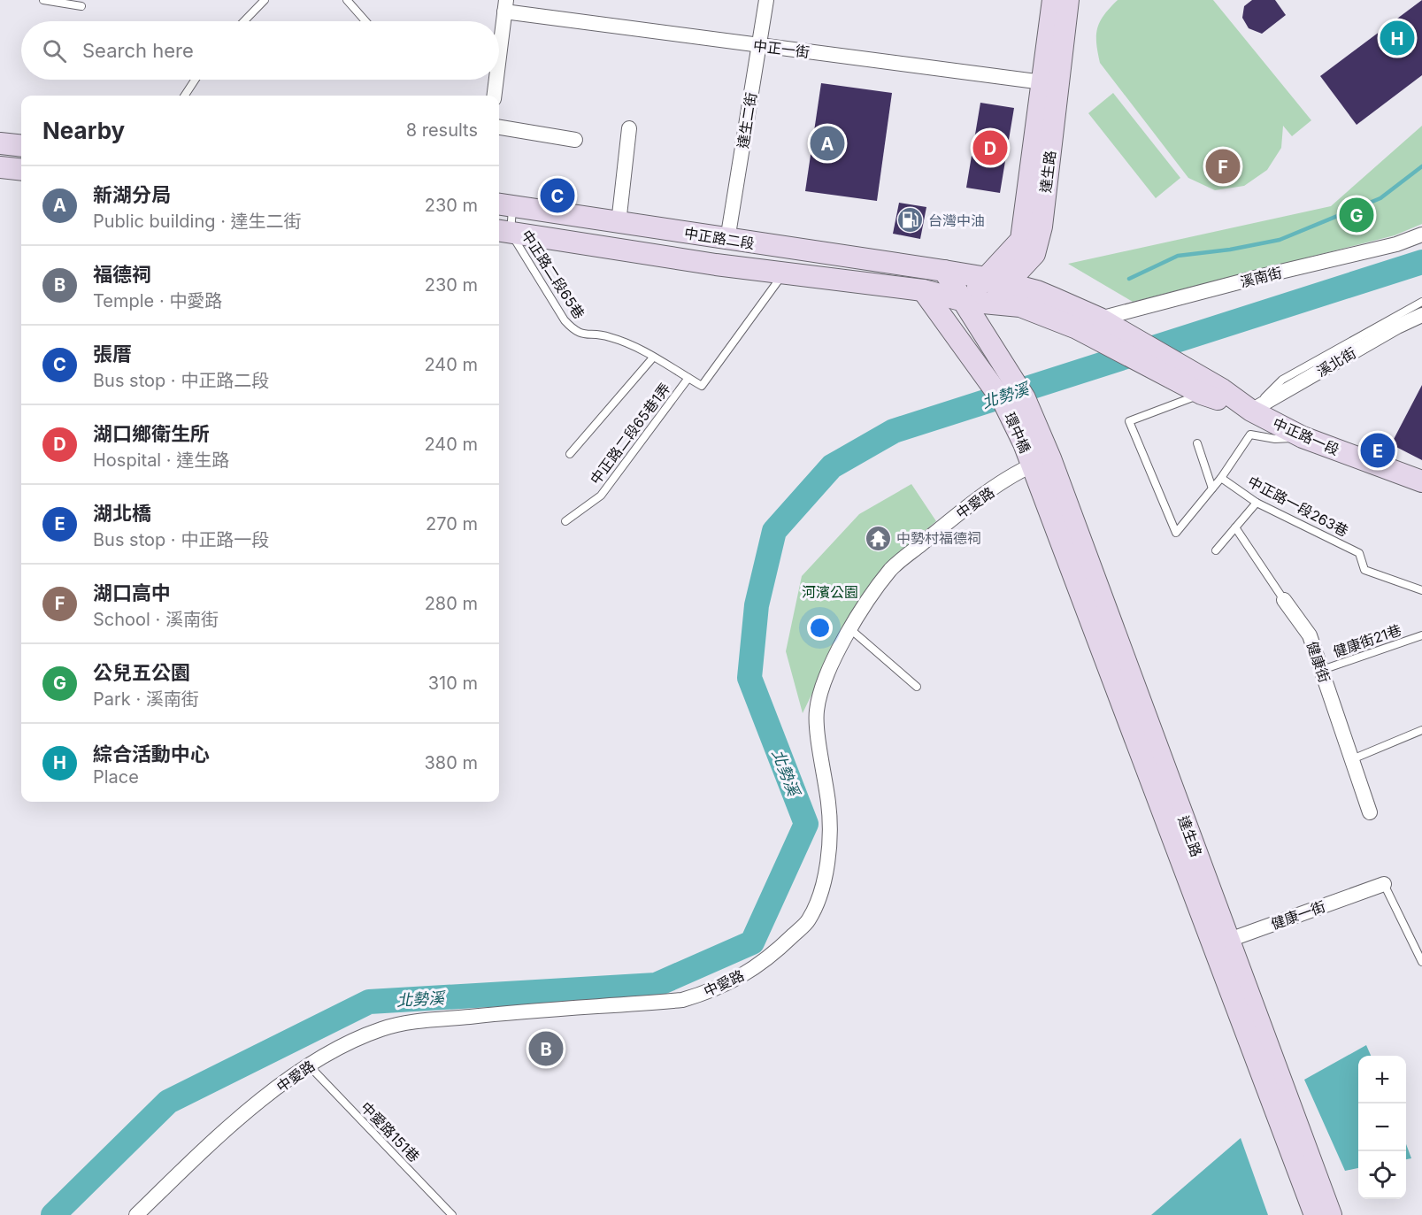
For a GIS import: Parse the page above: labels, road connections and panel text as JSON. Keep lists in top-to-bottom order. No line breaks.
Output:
{"streets":{"main road":["達生路","中正路二段","環中橋","中正路一段"],"street":["中正一街","達生二街","溪南街","溪北街","中愛路","健康街","健康一街"],"lane":["中正路二段65巷","中正路二段65巷1弄","中正路一段263巷","健康街21巷","中愛路151巷"]},"crossings":[["中正一街","達生二街"],["中正一街","達生路"],["達生二街","中正路二段"],["達生路","環中橋"],["達生路","中愛路"],["達生路","健康一街"],["中正路二段","中正路二段65巷"],["中正路二段65巷","中正路二段65巷1弄"],["溪北街","中正路一段"],["環中橋","中愛路"],["中愛路","中愛路151巷"],["健康街21巷","健康街"]],"water":["北勢溪"],"parks":["河濱公園"],"places":{"fuel station":["台灣中油"],"temple":["中勢村福德祠"]},"page":{"pins":["H","A","D","F","C","G","E","B"],"search":"Search here","heading":["Nearby","8 results"],"list":[{"mark":"A","name":"新湖分局","note":"Public building · 達生二街","value":"230 m"},{"mark":"B","name":"福德祠","note":"Temple · 中愛路","value":"230 m"},{"mark":"C","name":"張厝","note":"Bus stop · 中正路二段","value":"240 m"},{"mark":"D","name":"湖口鄉衛生所","note":"Hospital · 達生路","value":"240 m"},{"mark":"E","name":"湖北橋","note":"Bus stop · 中正路一段","value":"270 m"},{"mark":"F","name":"湖口高中","note":"School · 溪南街","value":"280 m"},{"mark":"G","name":"公兒五公園","note":"Park · 溪南街","value":"310 m"},{"mark":"H","name":"綜合活動中心","note":"Place","value":"380 m"}],"map_buttons":["+","−"]}}
